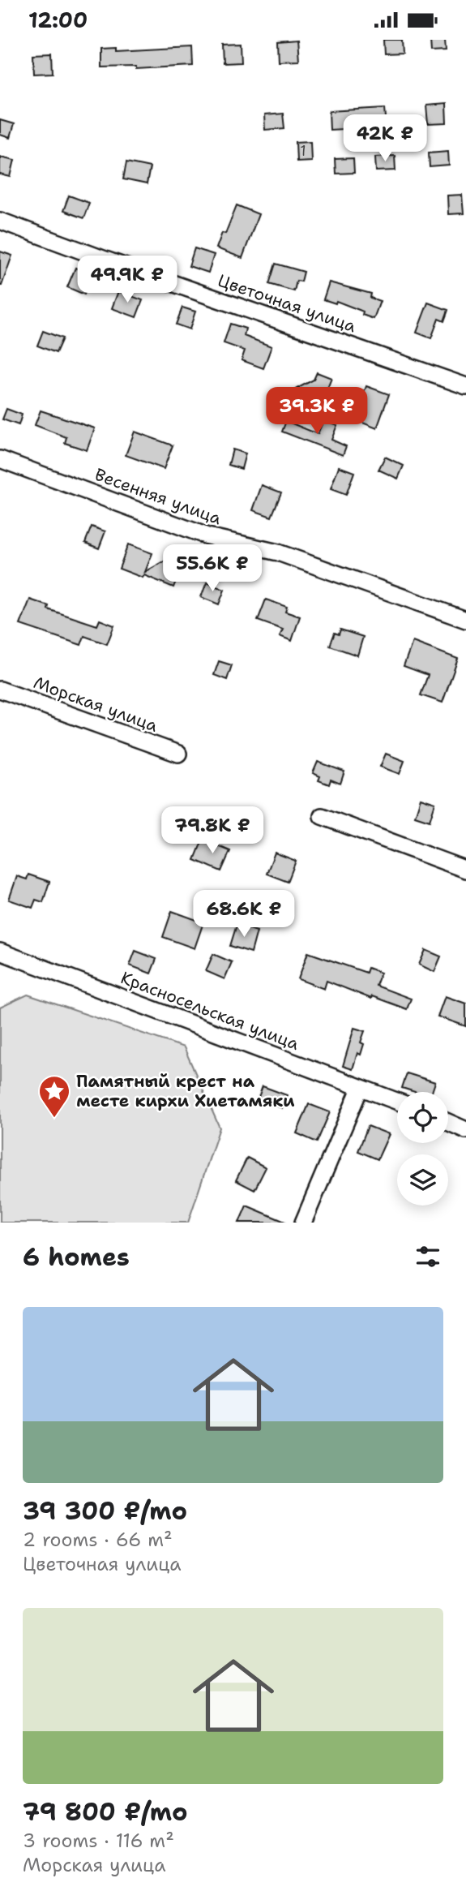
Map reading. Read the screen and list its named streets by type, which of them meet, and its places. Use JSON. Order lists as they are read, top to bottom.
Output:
{
  "streets": {
    "street": [
      "Цветочная улица",
      "Весенняя улица",
      "Морская улица",
      "Красносельская улица"
    ]
  },
  "places": {
    "place": ["Памятный крест на месте кирхи Хиетамяки"]
  },
  "house_numbers": ["1"],
  "page": {
    "status": "12:00",
    "price": [
      "42K ₽",
      "49.9K ₽",
      "39.3K ₽",
      "55.6K ₽",
      "79.8K ₽",
      "68.6K ₽"
    ],
    "heading": "6 homes",
    "list": [
      {
        "name": "39 300 ₽/mo",
        "note": "2 rooms · 66 m² · Цветочная улица"
      },
      {
        "name": "79 800 ₽/mo",
        "note": "3 rooms · 116 m² · Морская улица"
      }
    ]
  }
}
